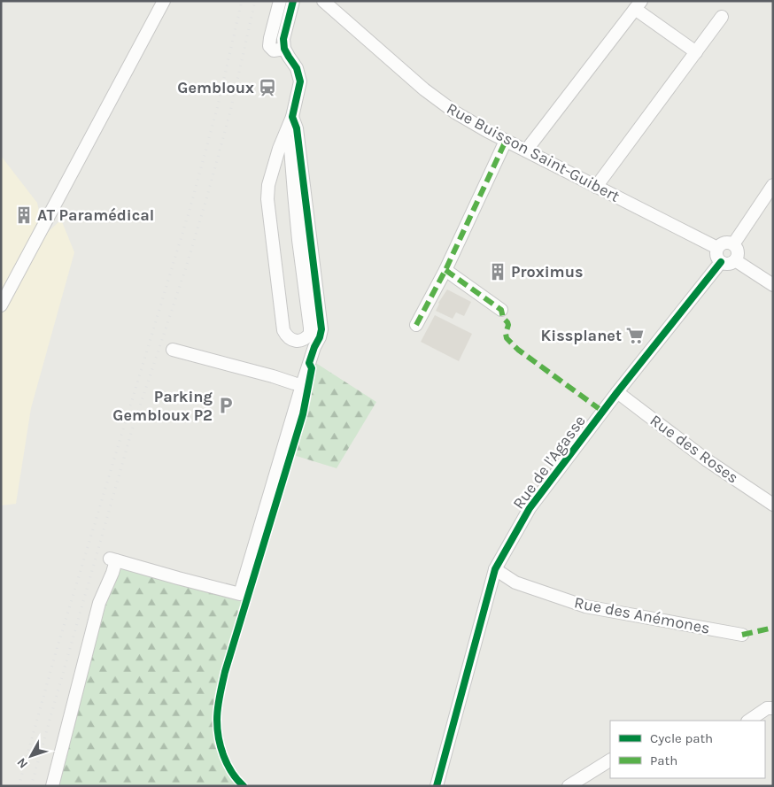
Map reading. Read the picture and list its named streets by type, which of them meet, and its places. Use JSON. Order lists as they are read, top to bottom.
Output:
{
  "streets": {
    "street": [
      "Rue Buisson Saint-Guibert",
      "Rue des Roses",
      "Rue de l'Agasse",
      "Rue des Anémones"
    ]
  },
  "crossings": [
    ["Rue Buisson Saint-Guibert", "Rue de l'Agasse"],
    ["Rue des Roses", "Rue de l'Agasse"],
    ["Rue de l'Agasse", "Rue des Anémones"]
  ],
  "places": {
    "station": ["Gembloux"],
    "building": ["AT Paramédical", "Proximus"],
    "supermarket": ["Kissplanet"],
    "parking": ["Parking Gembloux P2"]
  },
  "legend": ["Cycle path", "Path"],
  "north": "bottom left"
}
